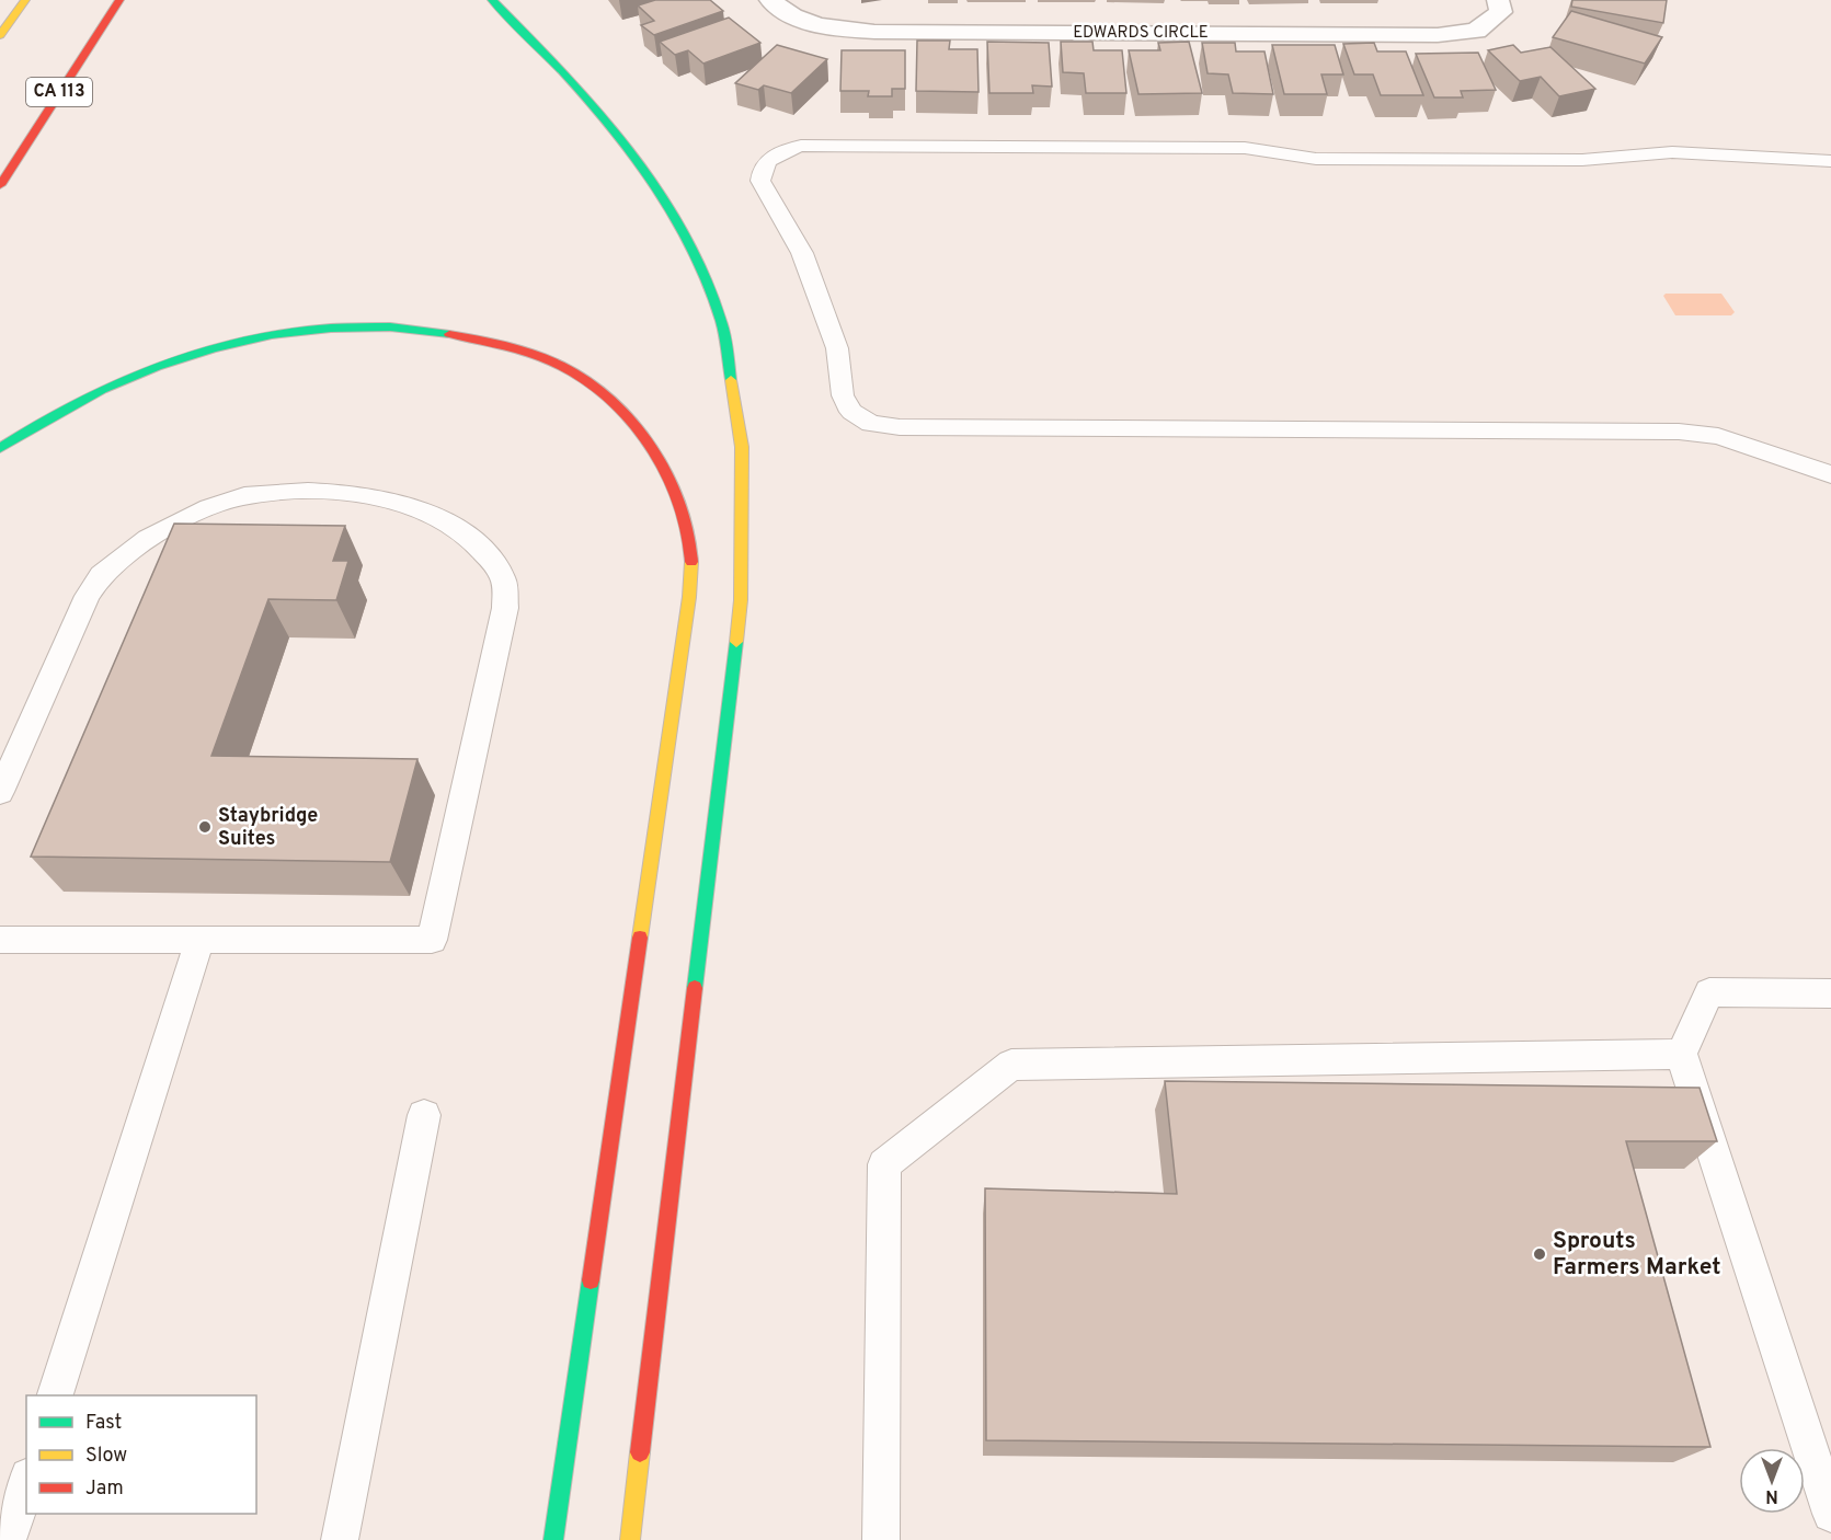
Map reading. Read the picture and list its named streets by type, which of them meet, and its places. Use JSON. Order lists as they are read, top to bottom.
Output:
{
  "streets": {
    "highway": ["CA 113"],
    "street": ["EDWARDS CIRCLE"]
  },
  "places": ["Staybridge Suites", "Sprouts Farmers Market"],
  "legend": ["Fast", "Slow", "Jam"],
  "north": "bottom"
}
